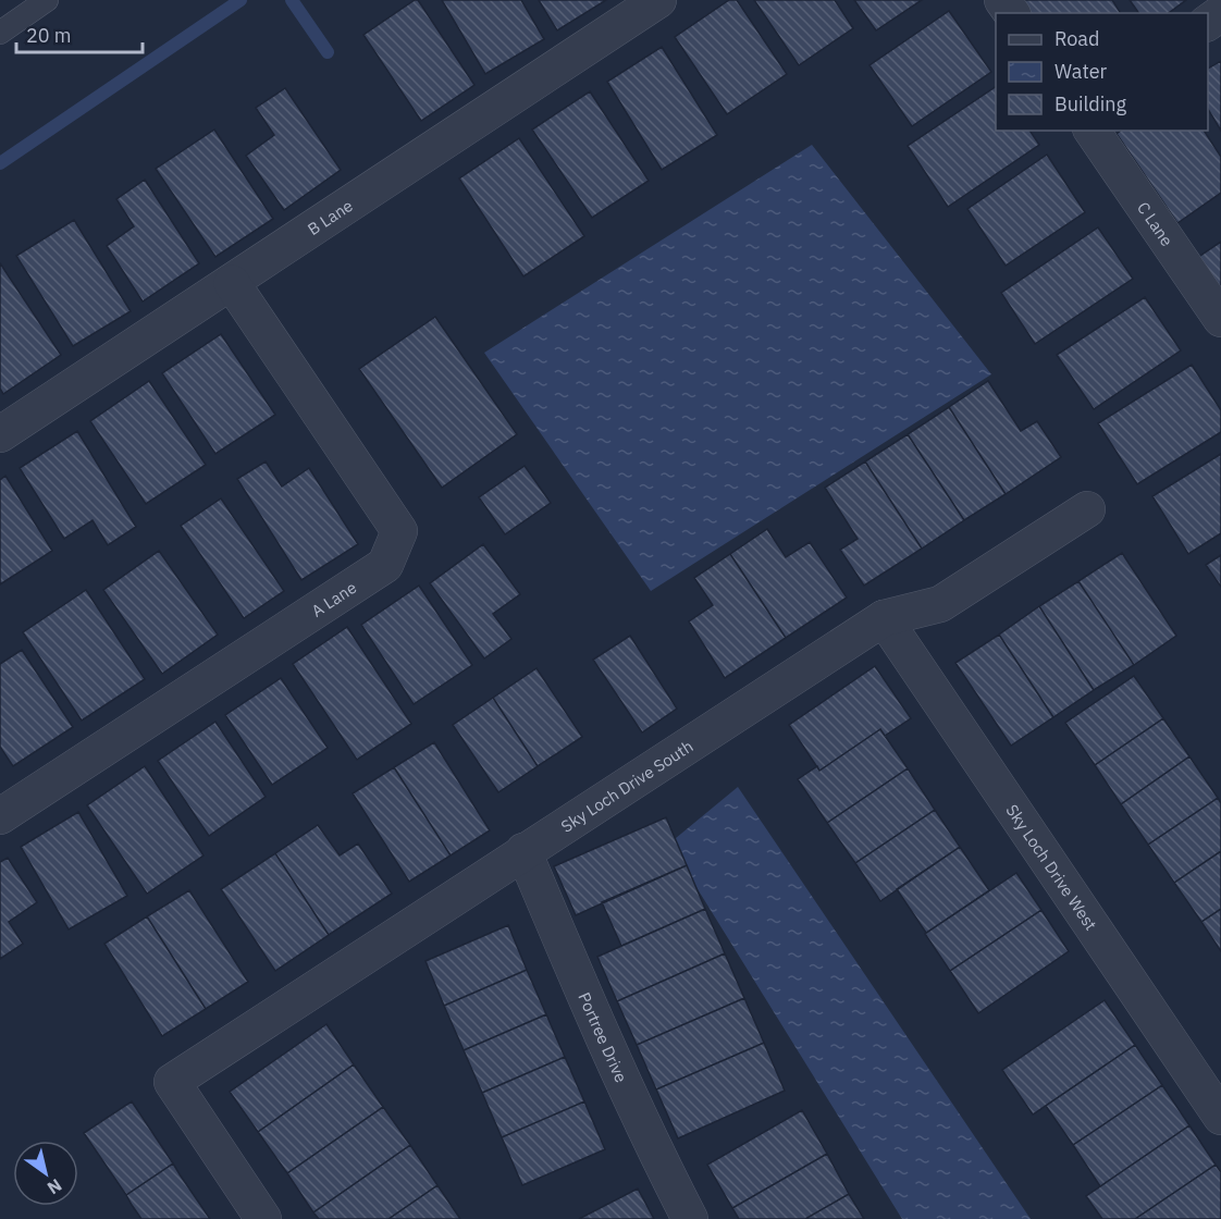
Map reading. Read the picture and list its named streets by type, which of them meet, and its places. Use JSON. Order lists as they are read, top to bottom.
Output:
{
  "streets": {
    "street": [
      "B Lane",
      "C Lane",
      "A Lane",
      "Sky Loch Drive South",
      "Sky Loch Drive West",
      "Portree Drive"
    ]
  },
  "crossings": [
    ["B Lane", "A Lane"],
    ["Sky Loch Drive South", "Sky Loch Drive West"],
    ["Sky Loch Drive South", "Portree Drive"]
  ],
  "legend": ["Road", "Water", "Building"],
  "scale_bar": "20 m",
  "north": "bottom right"
}
